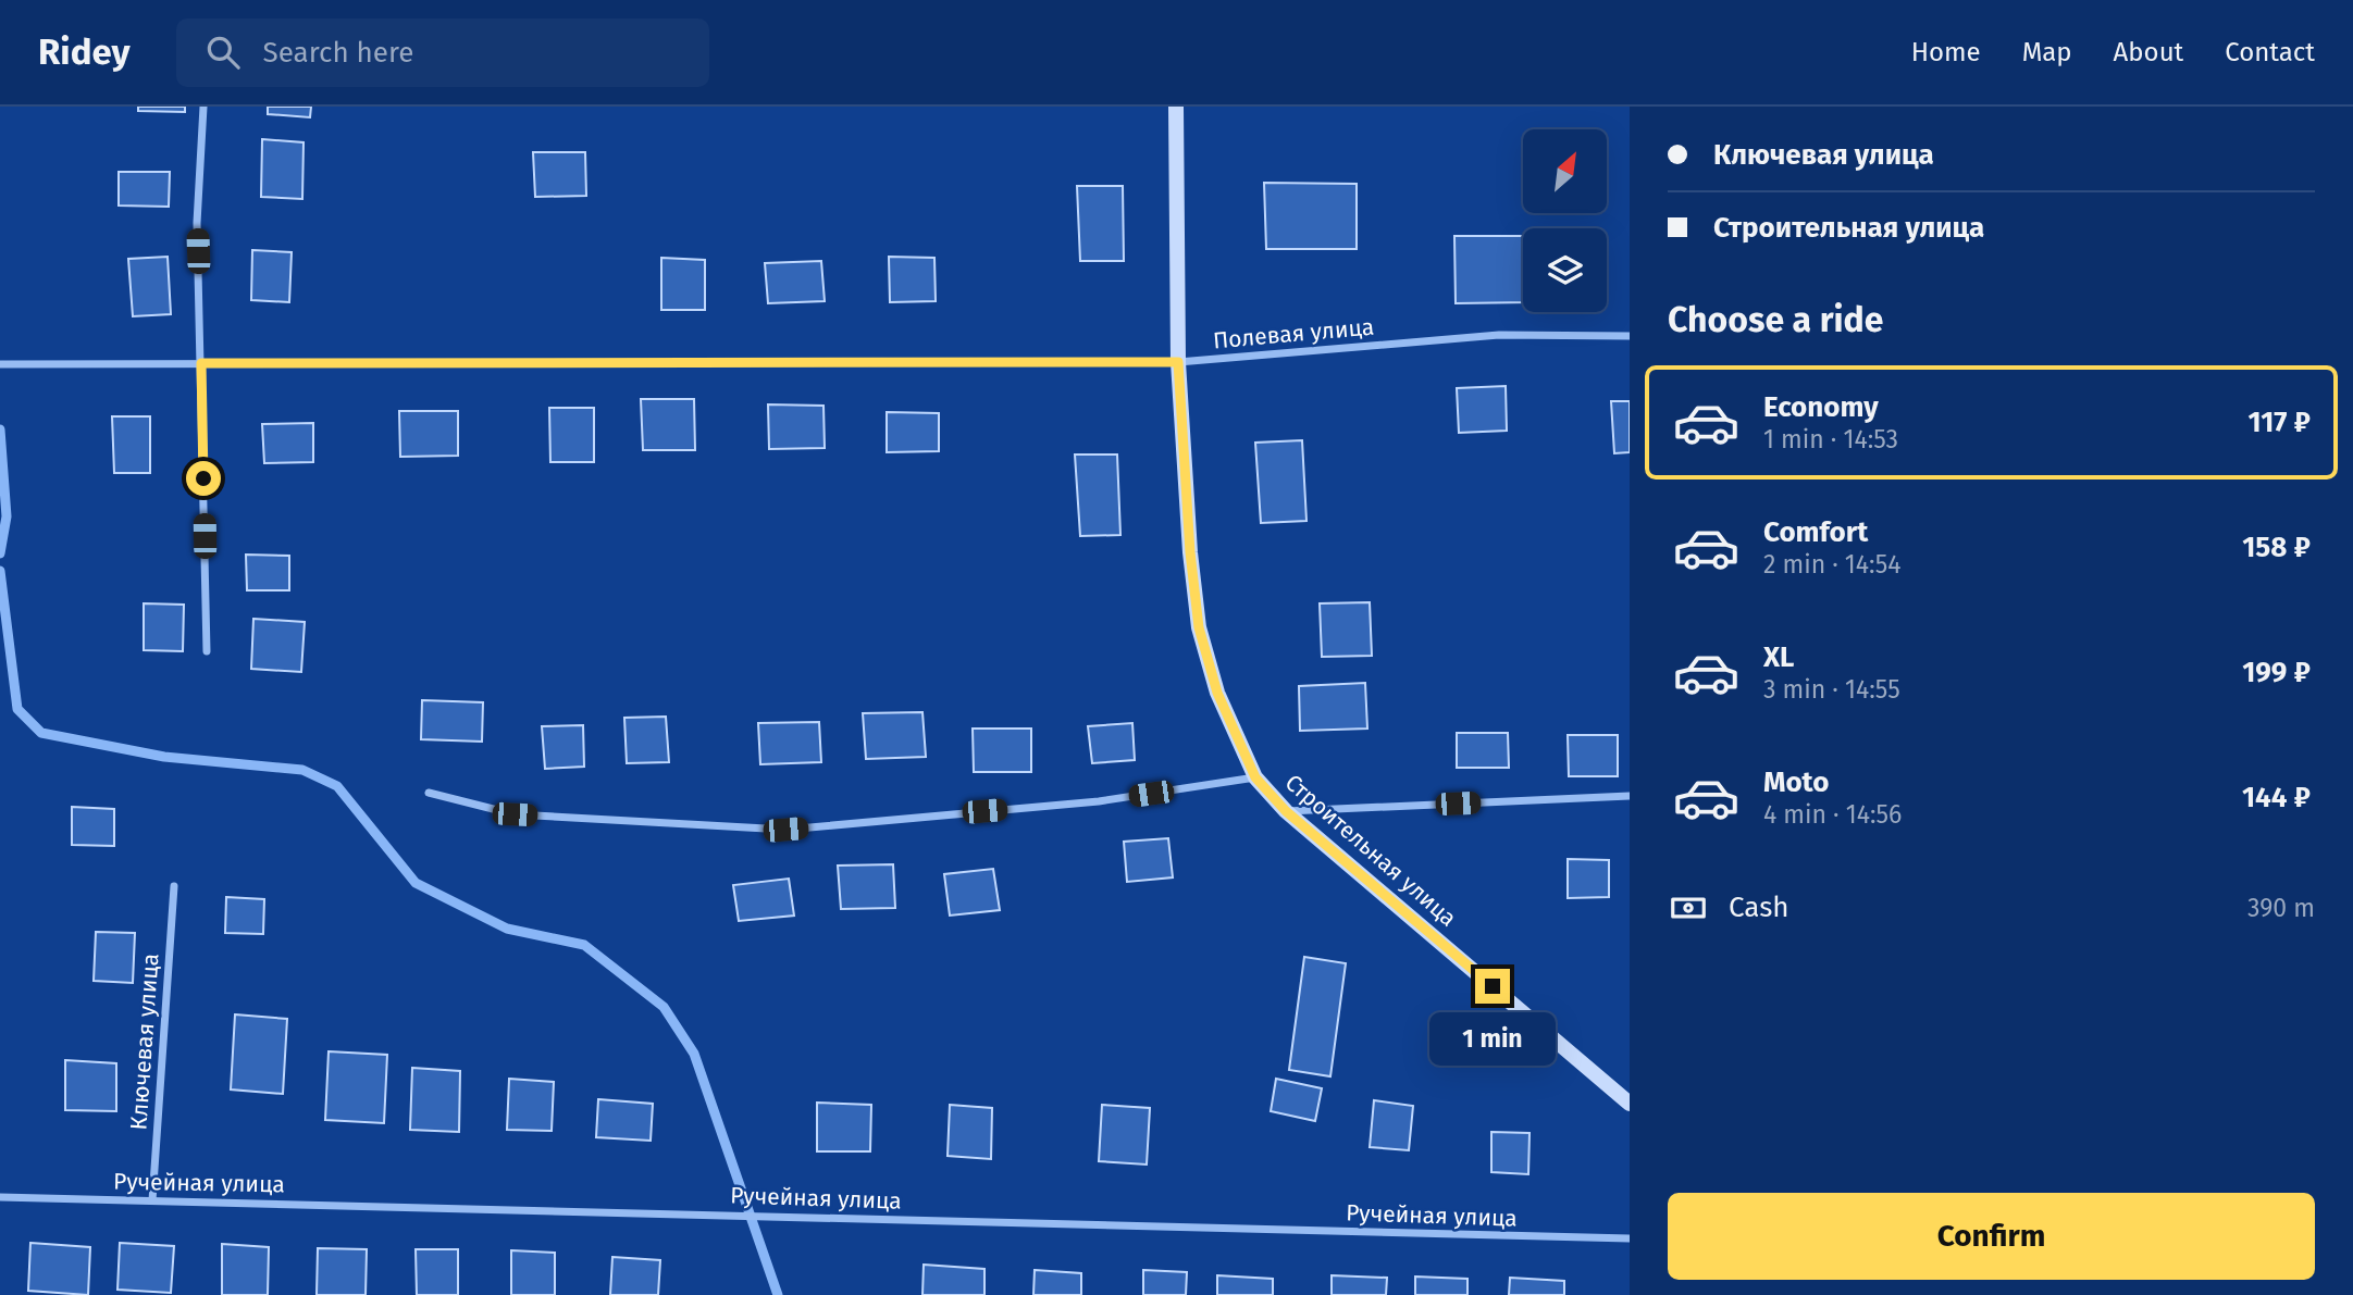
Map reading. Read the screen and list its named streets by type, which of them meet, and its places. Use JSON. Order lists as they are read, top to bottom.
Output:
{
  "streets": {
    "street": [
      "Полевая улица",
      "Строительная улица",
      "Ключевая улица",
      "Ручейная улица"
    ]
  },
  "crossings": [
    ["Полевая улица", "Строительная улица"],
    ["Ключевая улица", "Ручейная улица"]
  ],
  "north": "top right",
  "page": {
    "header": "Ridey",
    "search": "Search here",
    "nav": [
      "Home",
      "Map",
      "About",
      "Contact"
    ],
    "banner": ["Ключевая улица", "Строительная улица"],
    "heading": "Choose a ride",
    "list": [
      {
        "name": "Economy",
        "note": "1 min · 14:53",
        "value": "117 ₽"
      },
      {
        "name": "Comfort",
        "note": "2 min · 14:54",
        "value": "158 ₽"
      },
      {
        "name": "XL",
        "note": "3 min · 14:55",
        "value": "199 ₽"
      },
      {
        "name": "Moto",
        "note": "4 min · 14:56",
        "value": "144 ₽"
      }
    ],
    "pay": ["Cash", "390 m"],
    "bubble": "1 min",
    "buttons": "Confirm"
  }
}
